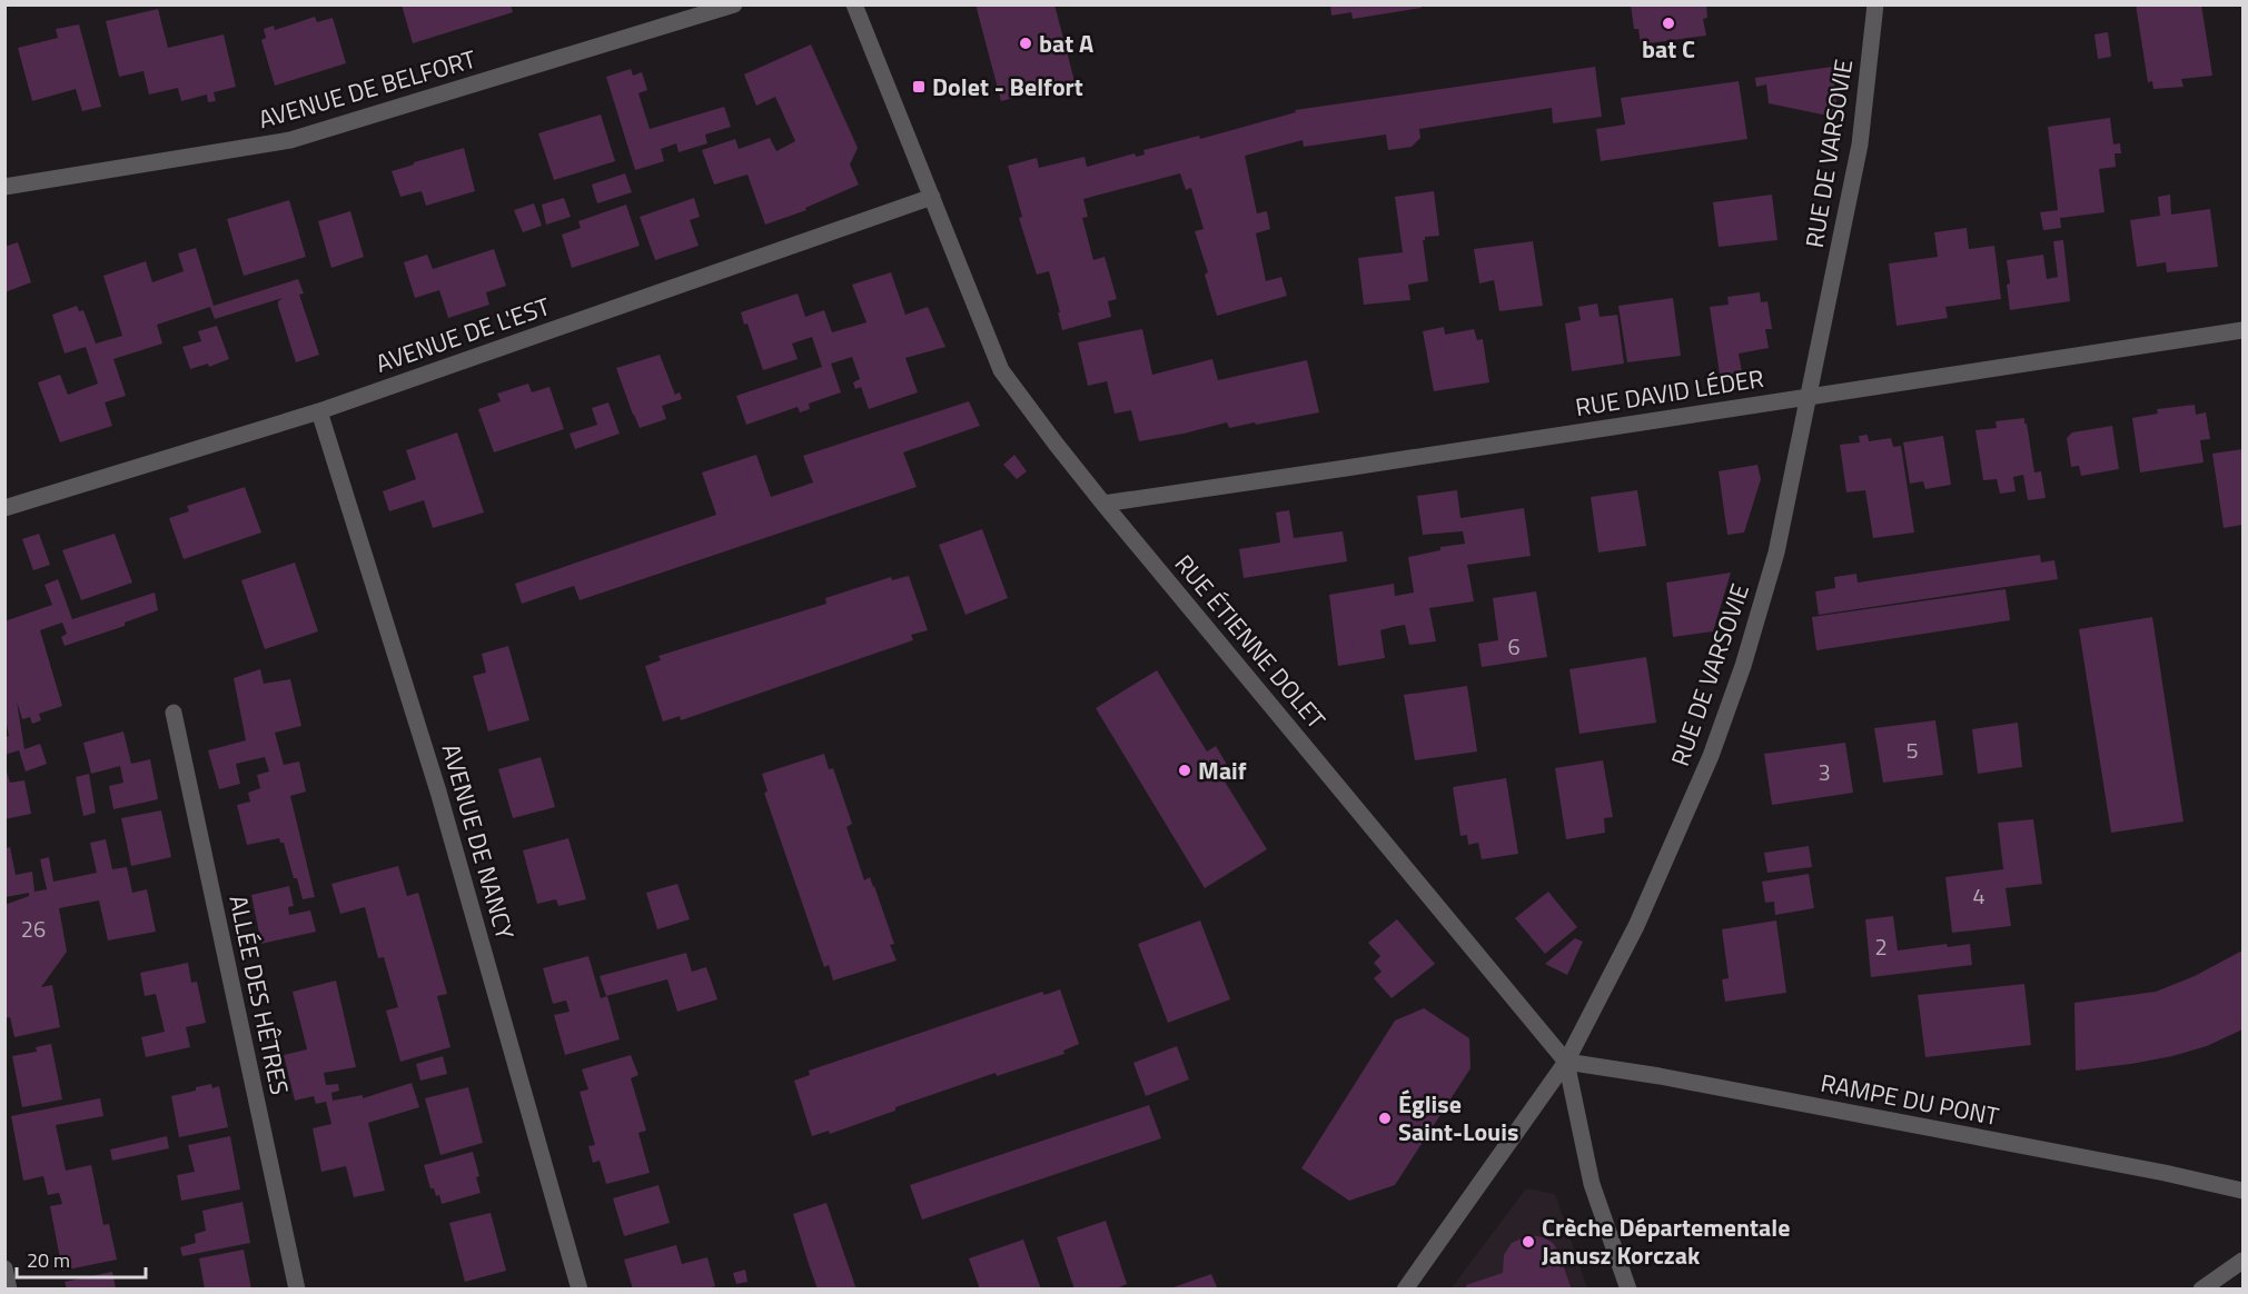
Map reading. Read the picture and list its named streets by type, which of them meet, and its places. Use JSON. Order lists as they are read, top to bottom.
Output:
{
  "streets": {
    "street": [
      "AVENUE DE BELFORT",
      "RUE DE VARSOVIE",
      "AVENUE DE L'EST",
      "RUE DAVID LÉDER",
      "RUE ÉTIENNE DOLET",
      "AVENUE DE NANCY",
      "ALLÉE DES HÊTRES",
      "RAMPE DU PONT"
    ]
  },
  "crossings": [
    ["RUE DE VARSOVIE", "RUE DAVID LÉDER"],
    ["RUE DE VARSOVIE", "RUE ÉTIENNE DOLET"],
    ["RUE DE VARSOVIE", "RAMPE DU PONT"],
    ["AVENUE DE L'EST", "RUE ÉTIENNE DOLET"],
    ["AVENUE DE L'EST", "AVENUE DE NANCY"],
    ["RUE DAVID LÉDER", "RUE ÉTIENNE DOLET"],
    ["RUE ÉTIENNE DOLET", "RAMPE DU PONT"]
  ],
  "places": {
    "other": [
      "bat C",
      "bat A",
      "Maif",
      "Église Saint-Louis",
      "Crèche Départementale Janusz Korczak"
    ],
    "transit": ["Dolet - Belfort"]
  },
  "house_numbers": [
    "6",
    "5",
    "3",
    "4",
    "26",
    "2"
  ],
  "scale_bar": "20 m"
}
